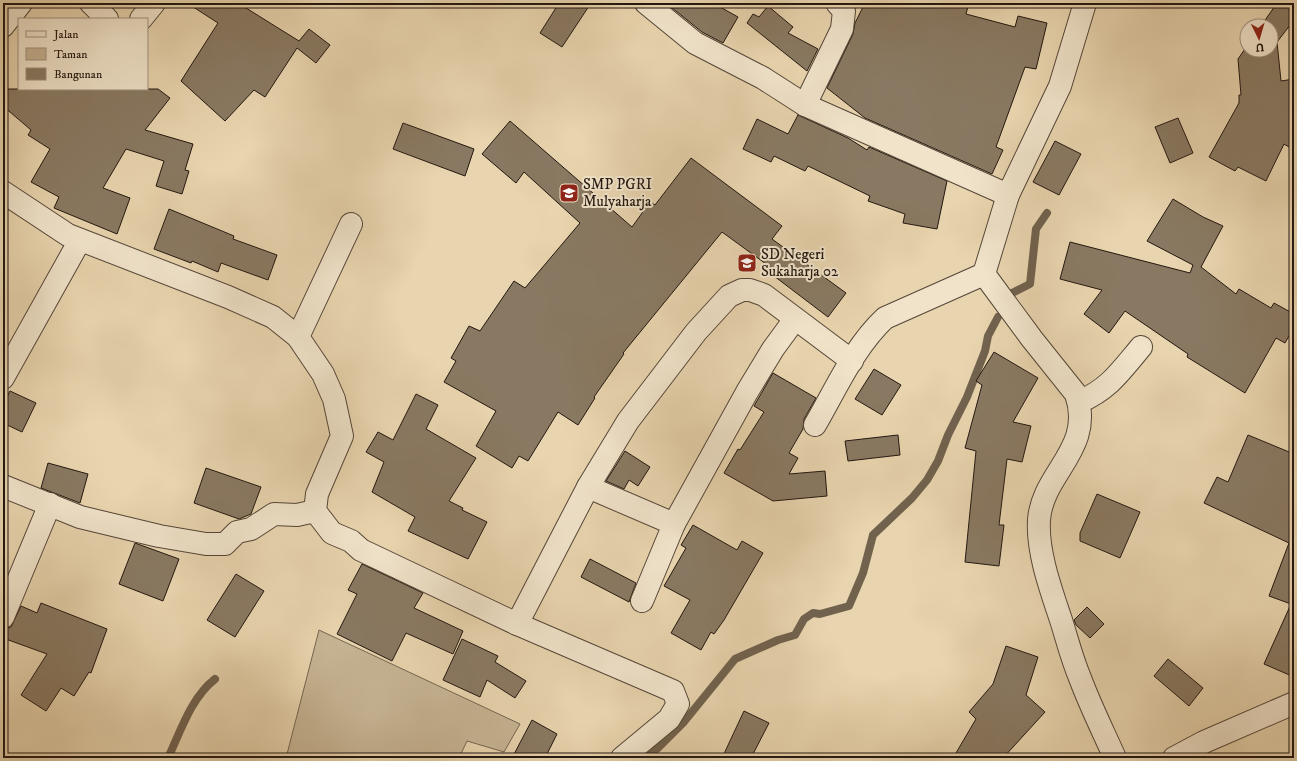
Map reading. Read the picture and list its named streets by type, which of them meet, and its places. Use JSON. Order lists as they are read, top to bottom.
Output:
{
  "places": {
    "school or university": ["SMP PGRI Mulyaharja", "SD Negeri Sukaharja 02"]
  },
  "legend": ["Jalan", "Taman", "Bangunan"],
  "north": "bottom"
}
